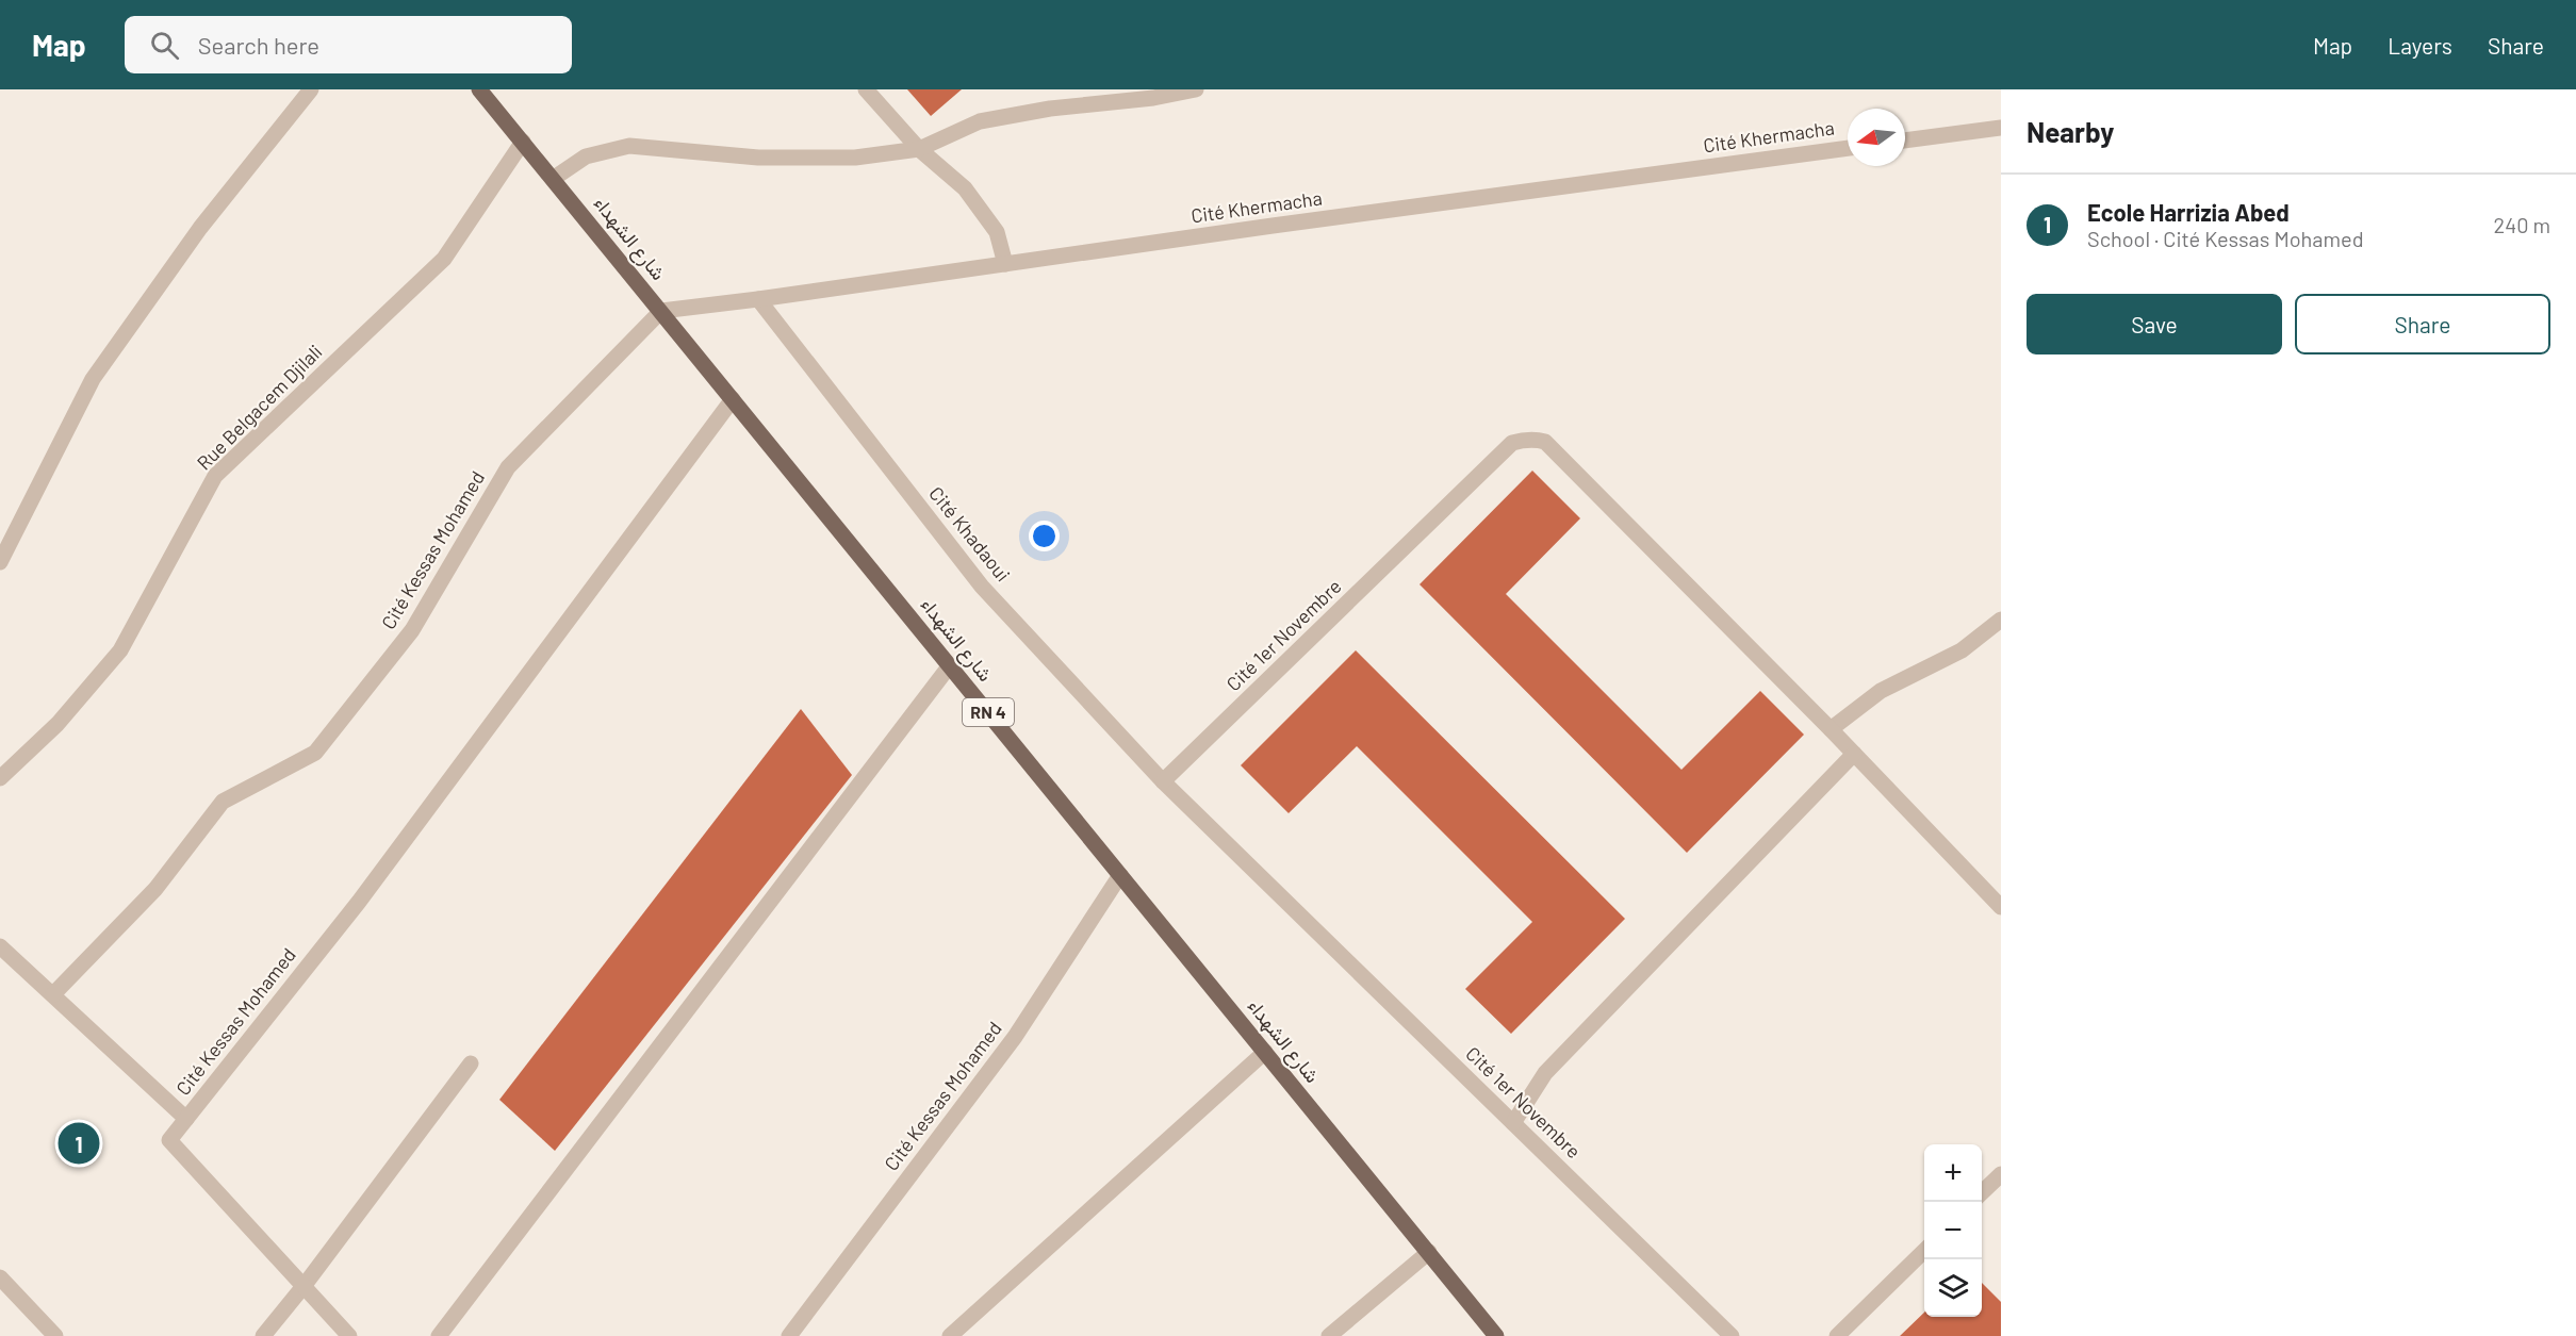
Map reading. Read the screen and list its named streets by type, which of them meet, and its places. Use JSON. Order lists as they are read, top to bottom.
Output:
{
  "streets": {
    "main road": ["شارع الشهداء", "RN 4"],
    "street": [
      "Cité Khermacha",
      "Rue Belgacem Djilali",
      "Cité Khadaoui",
      "Cité Kessas Mohamed",
      "Cité 1er Novembre"
    ]
  },
  "crossings": [
    ["Cité Khermacha", "شارع الشهداء"],
    ["Cité Khermacha", "Cité Khadaoui"],
    ["Cité Khermacha", "Cité Kessas Mohamed"],
    ["شارع الشهداء", "Rue Belgacem Djilali"],
    ["شارع الشهداء", "Cité Kessas Mohamed"],
    ["Cité Khadaoui", "Cité 1er Novembre"]
  ],
  "north": "left",
  "page": {
    "header": "Map",
    "search": "Search here",
    "nav": ["Map", "Layers", "Share"],
    "heading": "Nearby",
    "list": [
      {
        "mark": "1",
        "name": "Ecole Harrizia Abed",
        "note": "School · Cité Kessas Mohamed",
        "value": "240 m"
      }
    ],
    "buttons": ["Save", "Share"],
    "pins": "1",
    "map_buttons": ["+", "−"]
  }
}
